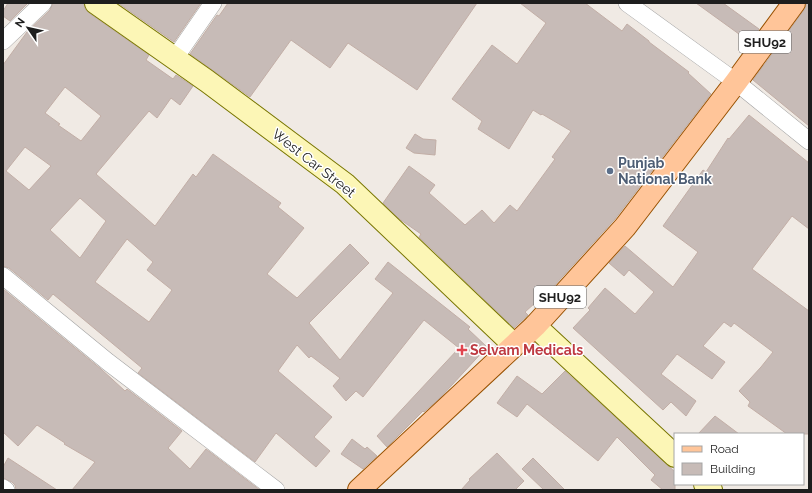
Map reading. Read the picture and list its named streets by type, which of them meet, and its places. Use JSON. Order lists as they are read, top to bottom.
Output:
{
  "streets": {
    "main road": ["SHU92"],
    "street": ["West Car Street"]
  },
  "crossings": [
    ["SHU92", "West Car Street"]
  ],
  "places": {
    "other": ["Punjab National Bank"],
    "health": ["Selvam Medicals"]
  },
  "legend": ["Road", "Building"],
  "north": "top left"
}
